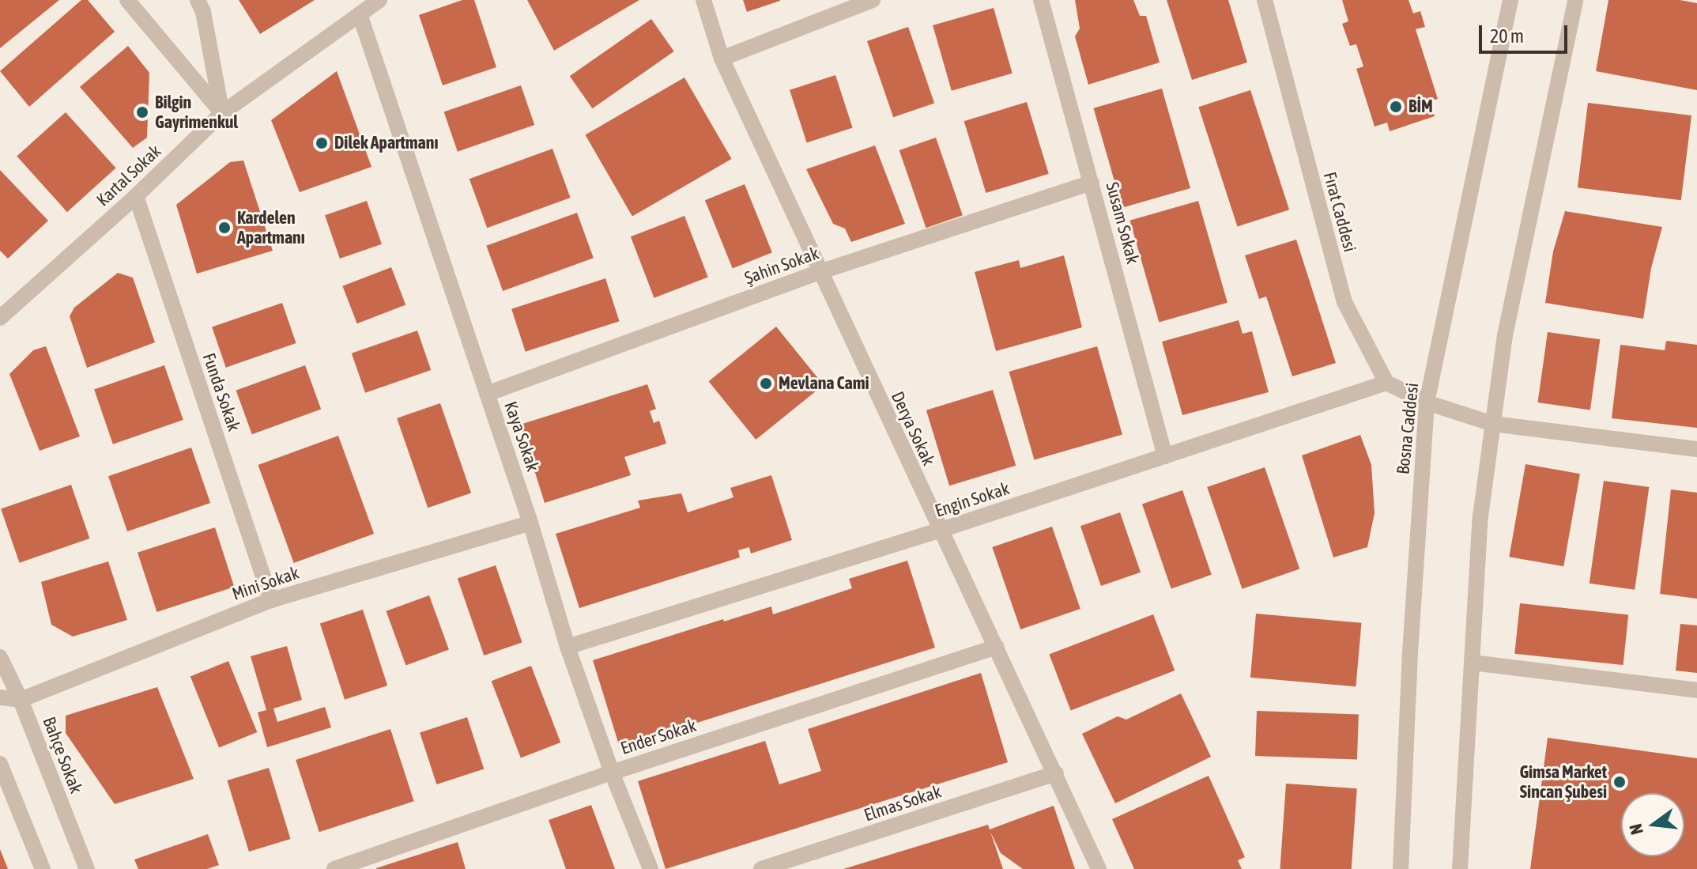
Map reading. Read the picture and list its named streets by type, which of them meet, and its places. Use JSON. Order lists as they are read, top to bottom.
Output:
{
  "streets": {
    "street": [
      "Kartal Sokak",
      "Fırat Caddesi",
      "Susam Sokak",
      "Şahin Sokak",
      "Funda Sokak",
      "Derya Sokak",
      "Bosna Caddesi",
      "Kaya Sokak",
      "Engin Sokak",
      "Mini Sokak",
      "Ender Sokak",
      "Bahçe Sokak",
      "Elmas Sokak"
    ]
  },
  "crossings": [
    ["Kartal Sokak", "Funda Sokak"],
    ["Kartal Sokak", "Kaya Sokak"],
    ["Fırat Caddesi", "Engin Sokak"],
    ["Susam Sokak", "Şahin Sokak"],
    ["Susam Sokak", "Engin Sokak"],
    ["Şahin Sokak", "Derya Sokak"],
    ["Şahin Sokak", "Kaya Sokak"],
    ["Funda Sokak", "Mini Sokak"],
    ["Derya Sokak", "Engin Sokak"],
    ["Derya Sokak", "Ender Sokak"],
    ["Derya Sokak", "Elmas Sokak"],
    ["Kaya Sokak", "Engin Sokak"],
    ["Kaya Sokak", "Mini Sokak"],
    ["Kaya Sokak", "Ender Sokak"],
    ["Mini Sokak", "Bahçe Sokak"]
  ],
  "places": [
    "BİM",
    "Bilgin Gayrimenkul",
    "Dilek Apartmanı",
    "Kardelen Apartmanı",
    "Mevlana Cami",
    "Gimsa Market Sincan Şubesi"
  ],
  "scale_bar": "20 m",
  "north": "left"
}
